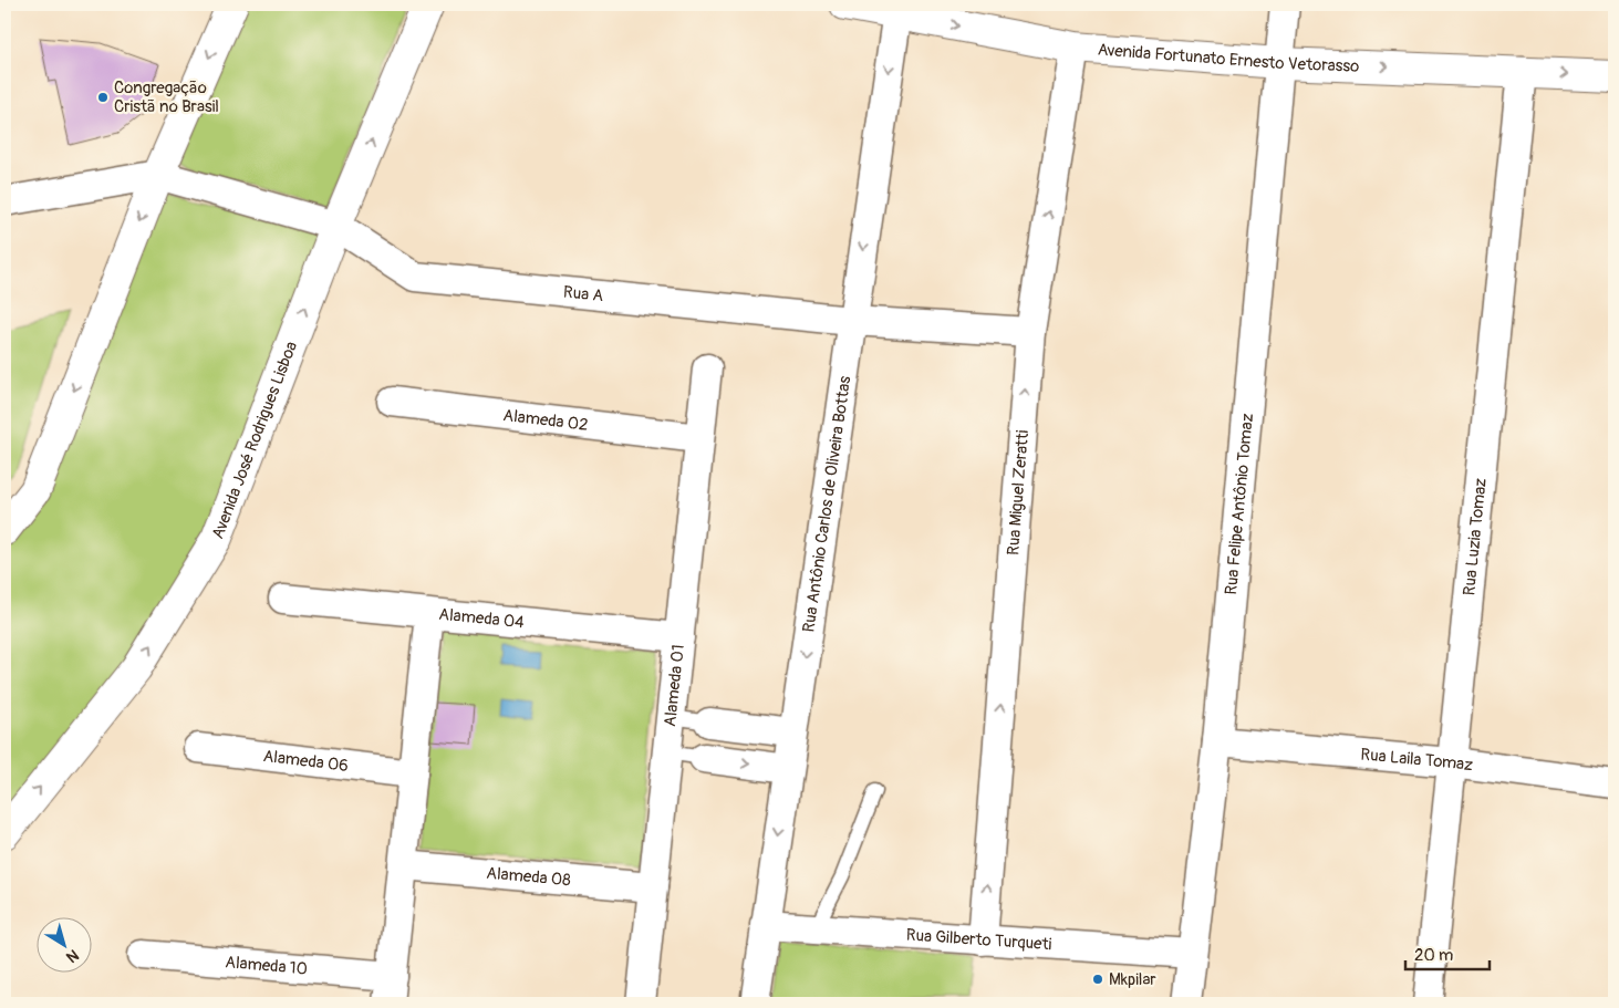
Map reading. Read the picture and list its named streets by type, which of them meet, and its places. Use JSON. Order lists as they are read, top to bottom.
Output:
{
  "streets": {
    "main road": ["Avenida Fortunato Ernesto Vetorasso", "Avenida José Rodrigues Lisboa"],
    "street": [
      "Rua A",
      "Alameda 02",
      "Rua Miguel Zeratti",
      "Rua Antônio Carlos de Oliveira Bottas",
      "Rua Felipe Antônio Tomaz",
      "Rua Luzia Tomaz",
      "Alameda 04",
      "Alameda 01",
      "Rua Laila Tomaz",
      "Alameda 06",
      "Alameda 08",
      "Rua Gilberto Turqueti",
      "Alameda 10"
    ]
  },
  "crossings": [
    ["Avenida Fortunato Ernesto Vetorasso", "Rua Miguel Zeratti"],
    ["Avenida Fortunato Ernesto Vetorasso", "Rua Antônio Carlos de Oliveira Bottas"],
    ["Avenida Fortunato Ernesto Vetorasso", "Rua Felipe Antônio Tomaz"],
    ["Avenida Fortunato Ernesto Vetorasso", "Rua Luzia Tomaz"],
    ["Rua A", "Avenida José Rodrigues Lisboa"],
    ["Rua A", "Rua Miguel Zeratti"],
    ["Rua A", "Rua Antônio Carlos de Oliveira Bottas"],
    ["Alameda 02", "Alameda 01"],
    ["Rua Miguel Zeratti", "Rua Gilberto Turqueti"],
    ["Rua Antônio Carlos de Oliveira Bottas", "Rua Gilberto Turqueti"],
    ["Rua Felipe Antônio Tomaz", "Rua Laila Tomaz"],
    ["Rua Felipe Antônio Tomaz", "Rua Gilberto Turqueti"],
    ["Rua Luzia Tomaz", "Rua Laila Tomaz"],
    ["Alameda 04", "Alameda 01"],
    ["Alameda 01", "Alameda 08"]
  ],
  "one_way": ["Avenida Fortunato Ernesto Vetorasso", "Rua Miguel Zeratti", "Rua Antônio Carlos de Oliveira Bottas"],
  "places": ["Congregação Cristã no Brasil", "Mkpilar"],
  "scale_bar": "20 m",
  "north": "bottom right"
}
